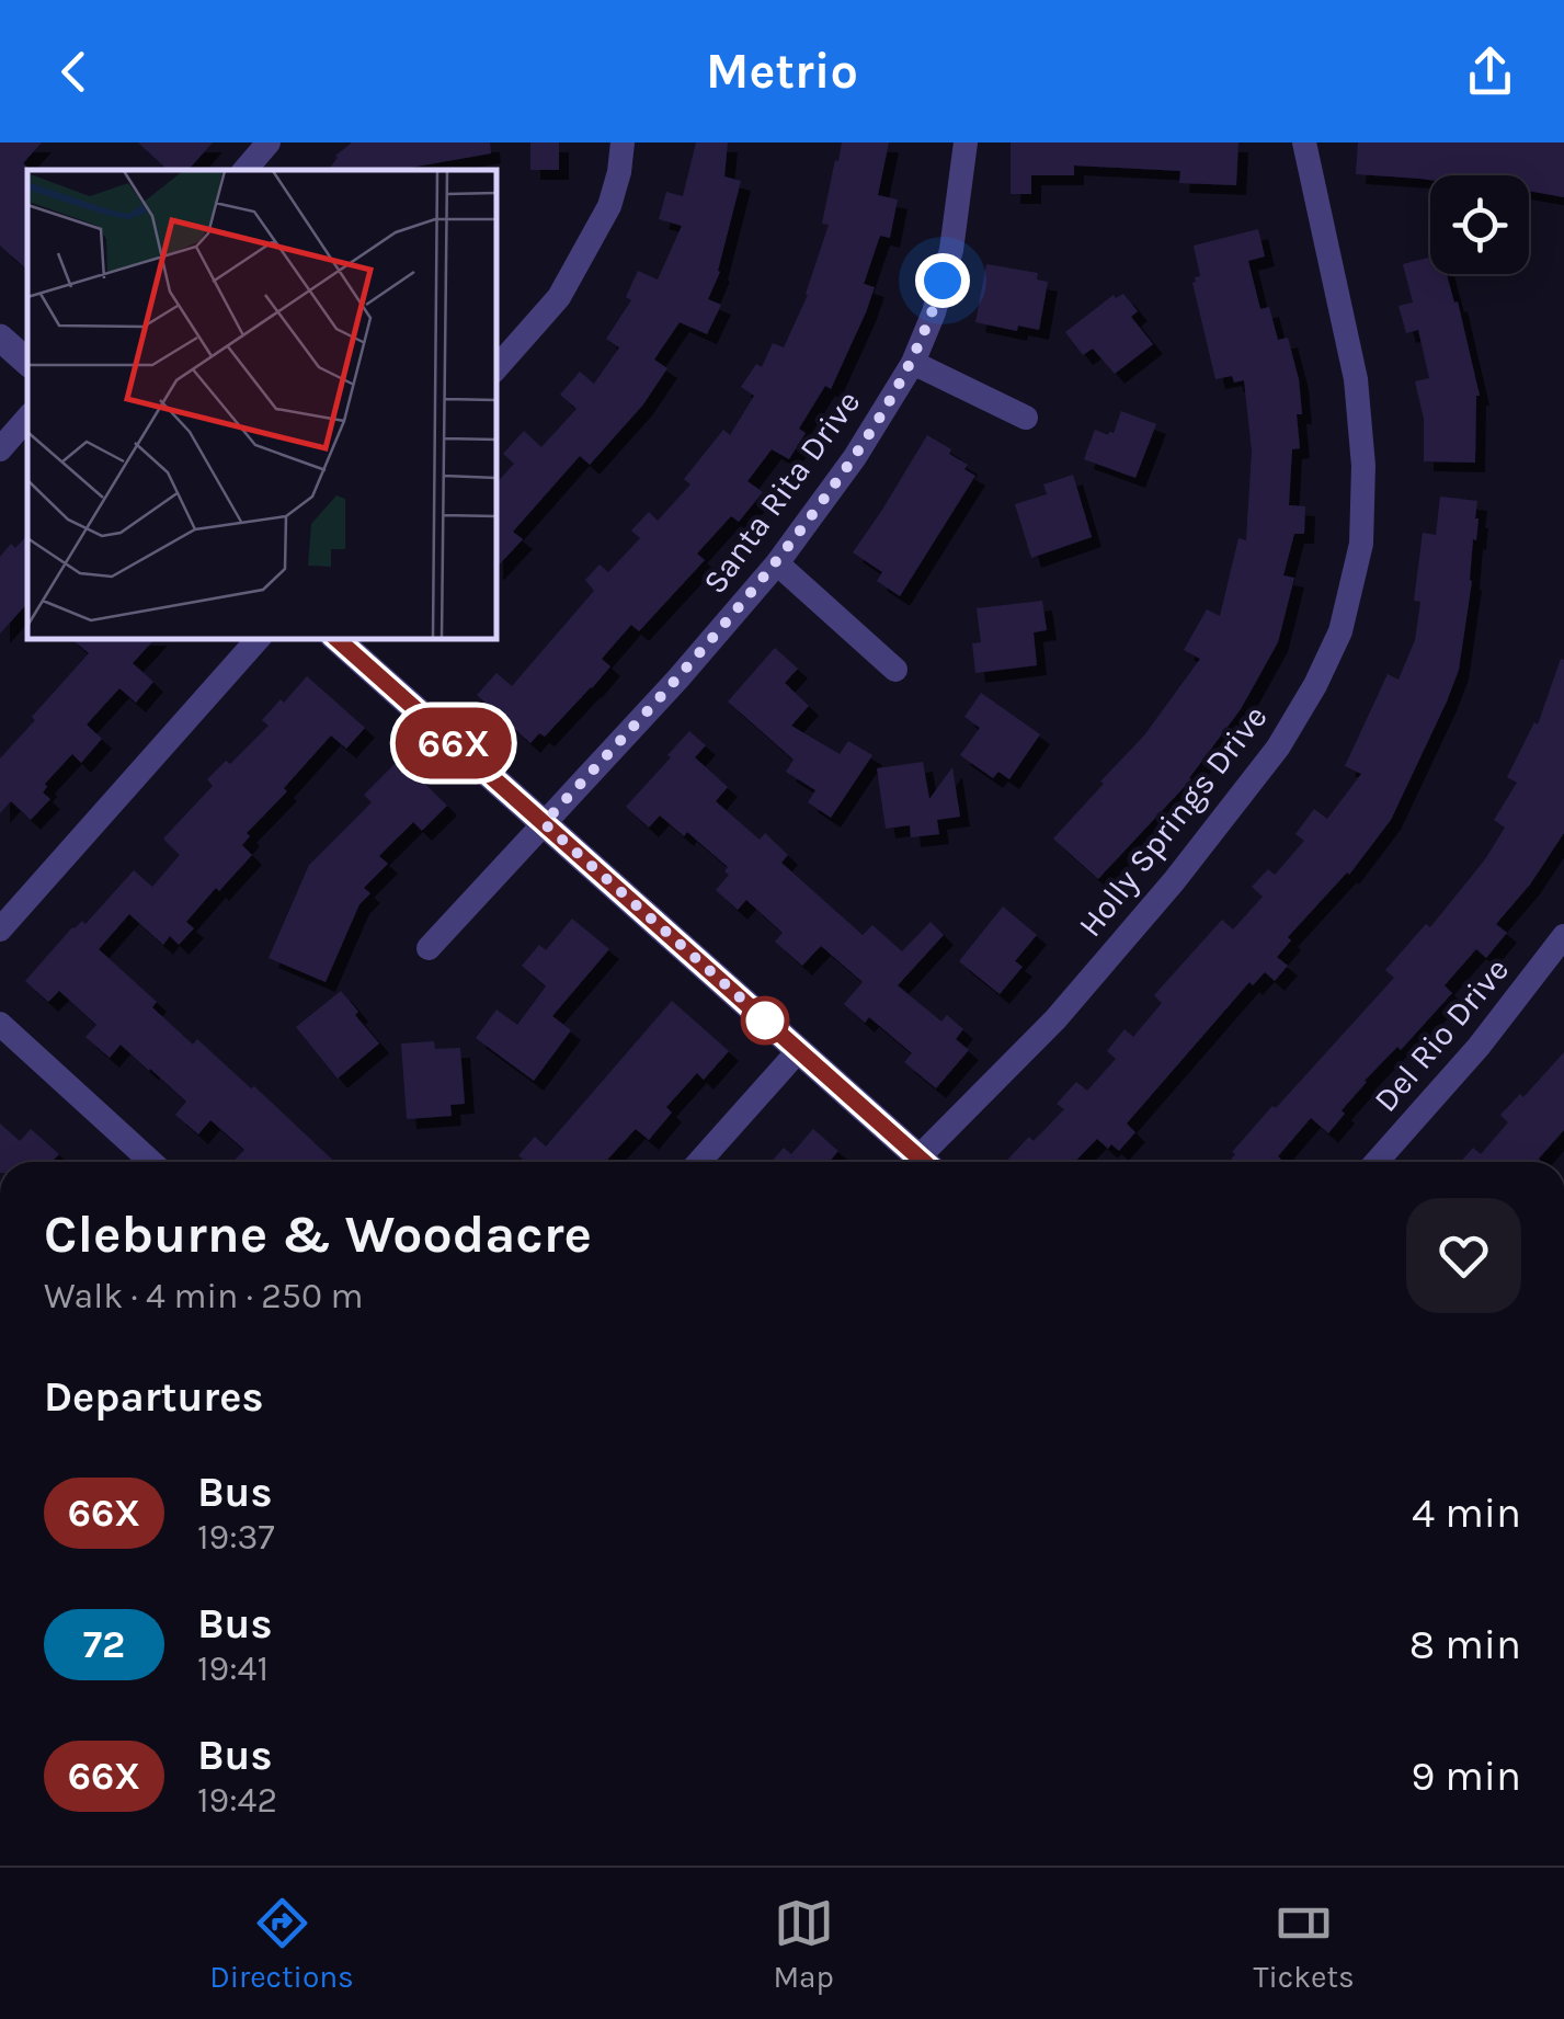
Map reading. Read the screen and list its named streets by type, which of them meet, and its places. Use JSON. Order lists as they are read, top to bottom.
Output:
{
  "streets": {
    "street": ["Santa Rita Drive", "Holly Springs Drive", "Del Rio Drive"]
  },
  "lines": ["bus line 66X"],
  "page": {
    "header": "Metrio",
    "on_map": "66X",
    "heading": [
      ["Cleburne & Woodacre", "Walk · 4 min · 250 m"],
      "Departures"
    ],
    "list": [
      {
        "mark": "66X",
        "name": "Bus",
        "note": "19:37",
        "value": "4 min"
      },
      {
        "mark": "72",
        "name": "Bus",
        "note": "19:41",
        "value": "8 min"
      },
      {
        "mark": "66X",
        "name": "Bus",
        "note": "19:42",
        "value": "9 min"
      }
    ],
    "tabs": ["Directions", "Map", "Tickets"]
  }
}
